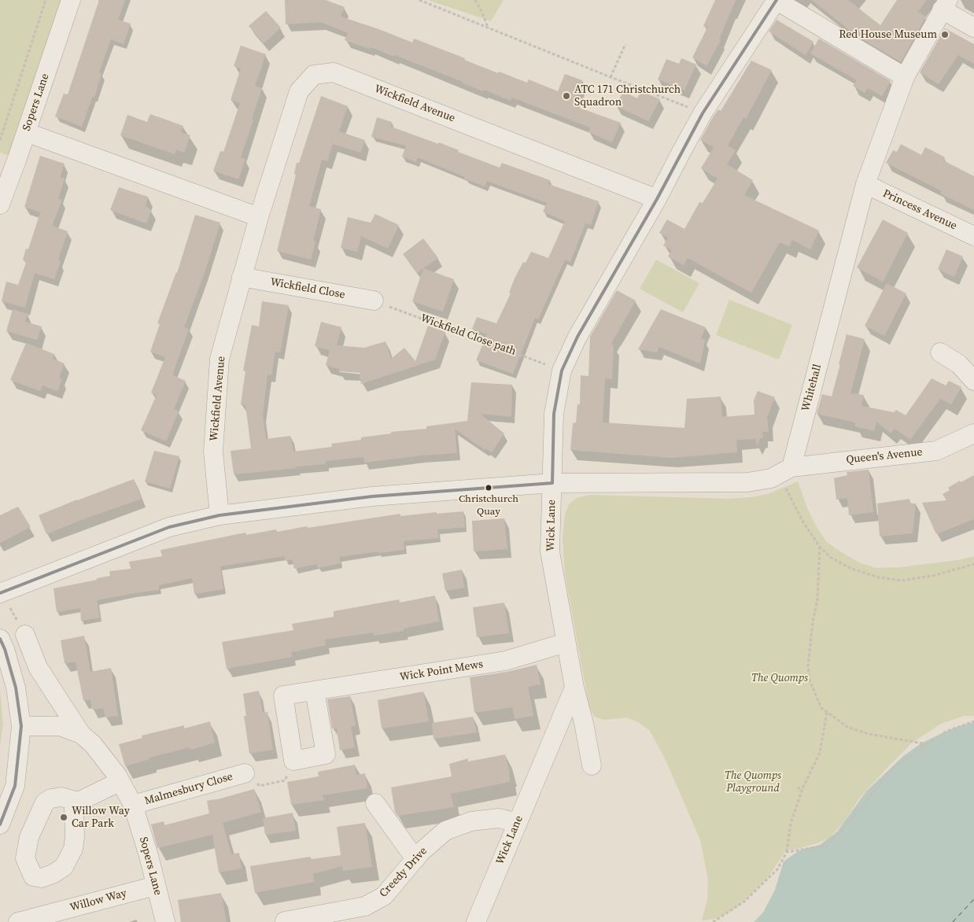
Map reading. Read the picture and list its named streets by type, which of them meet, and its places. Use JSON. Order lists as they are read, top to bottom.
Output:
{
  "streets": {
    "street": [
      "Sopers Lane",
      "Wickfield Avenue",
      "Princess Avenue",
      "Wickfield Close",
      "Whitehall",
      "Queen's Avenue",
      "Wick Lane",
      "Wick Point Mews",
      "Malmesbury Close",
      "Creedy Drive",
      "Willow Way"
    ],
    "path": ["Wickfield Close path"]
  },
  "crossings": [
    ["Sopers Lane", "Malmesbury Close"],
    ["Sopers Lane", "Willow Way"],
    ["Wickfield Avenue", "Wickfield Close"],
    ["Wickfield Avenue", "Wick Lane"],
    ["Princess Avenue", "Whitehall"],
    ["Wickfield Close", "Wickfield Close path"],
    ["Wickfield Close path", "Wick Lane"],
    ["Whitehall", "Queen's Avenue"],
    ["Wick Lane", "Wick Point Mews"],
    ["Wick Lane", "Creedy Drive"]
  ],
  "parks": ["The Quomps", "The Quomps Playground"],
  "places": [
    "Red House Museum",
    "ATC 171 Christchurch Squadron",
    "Christchurch Quay",
    "Willow Way Car Park"
  ]
}
